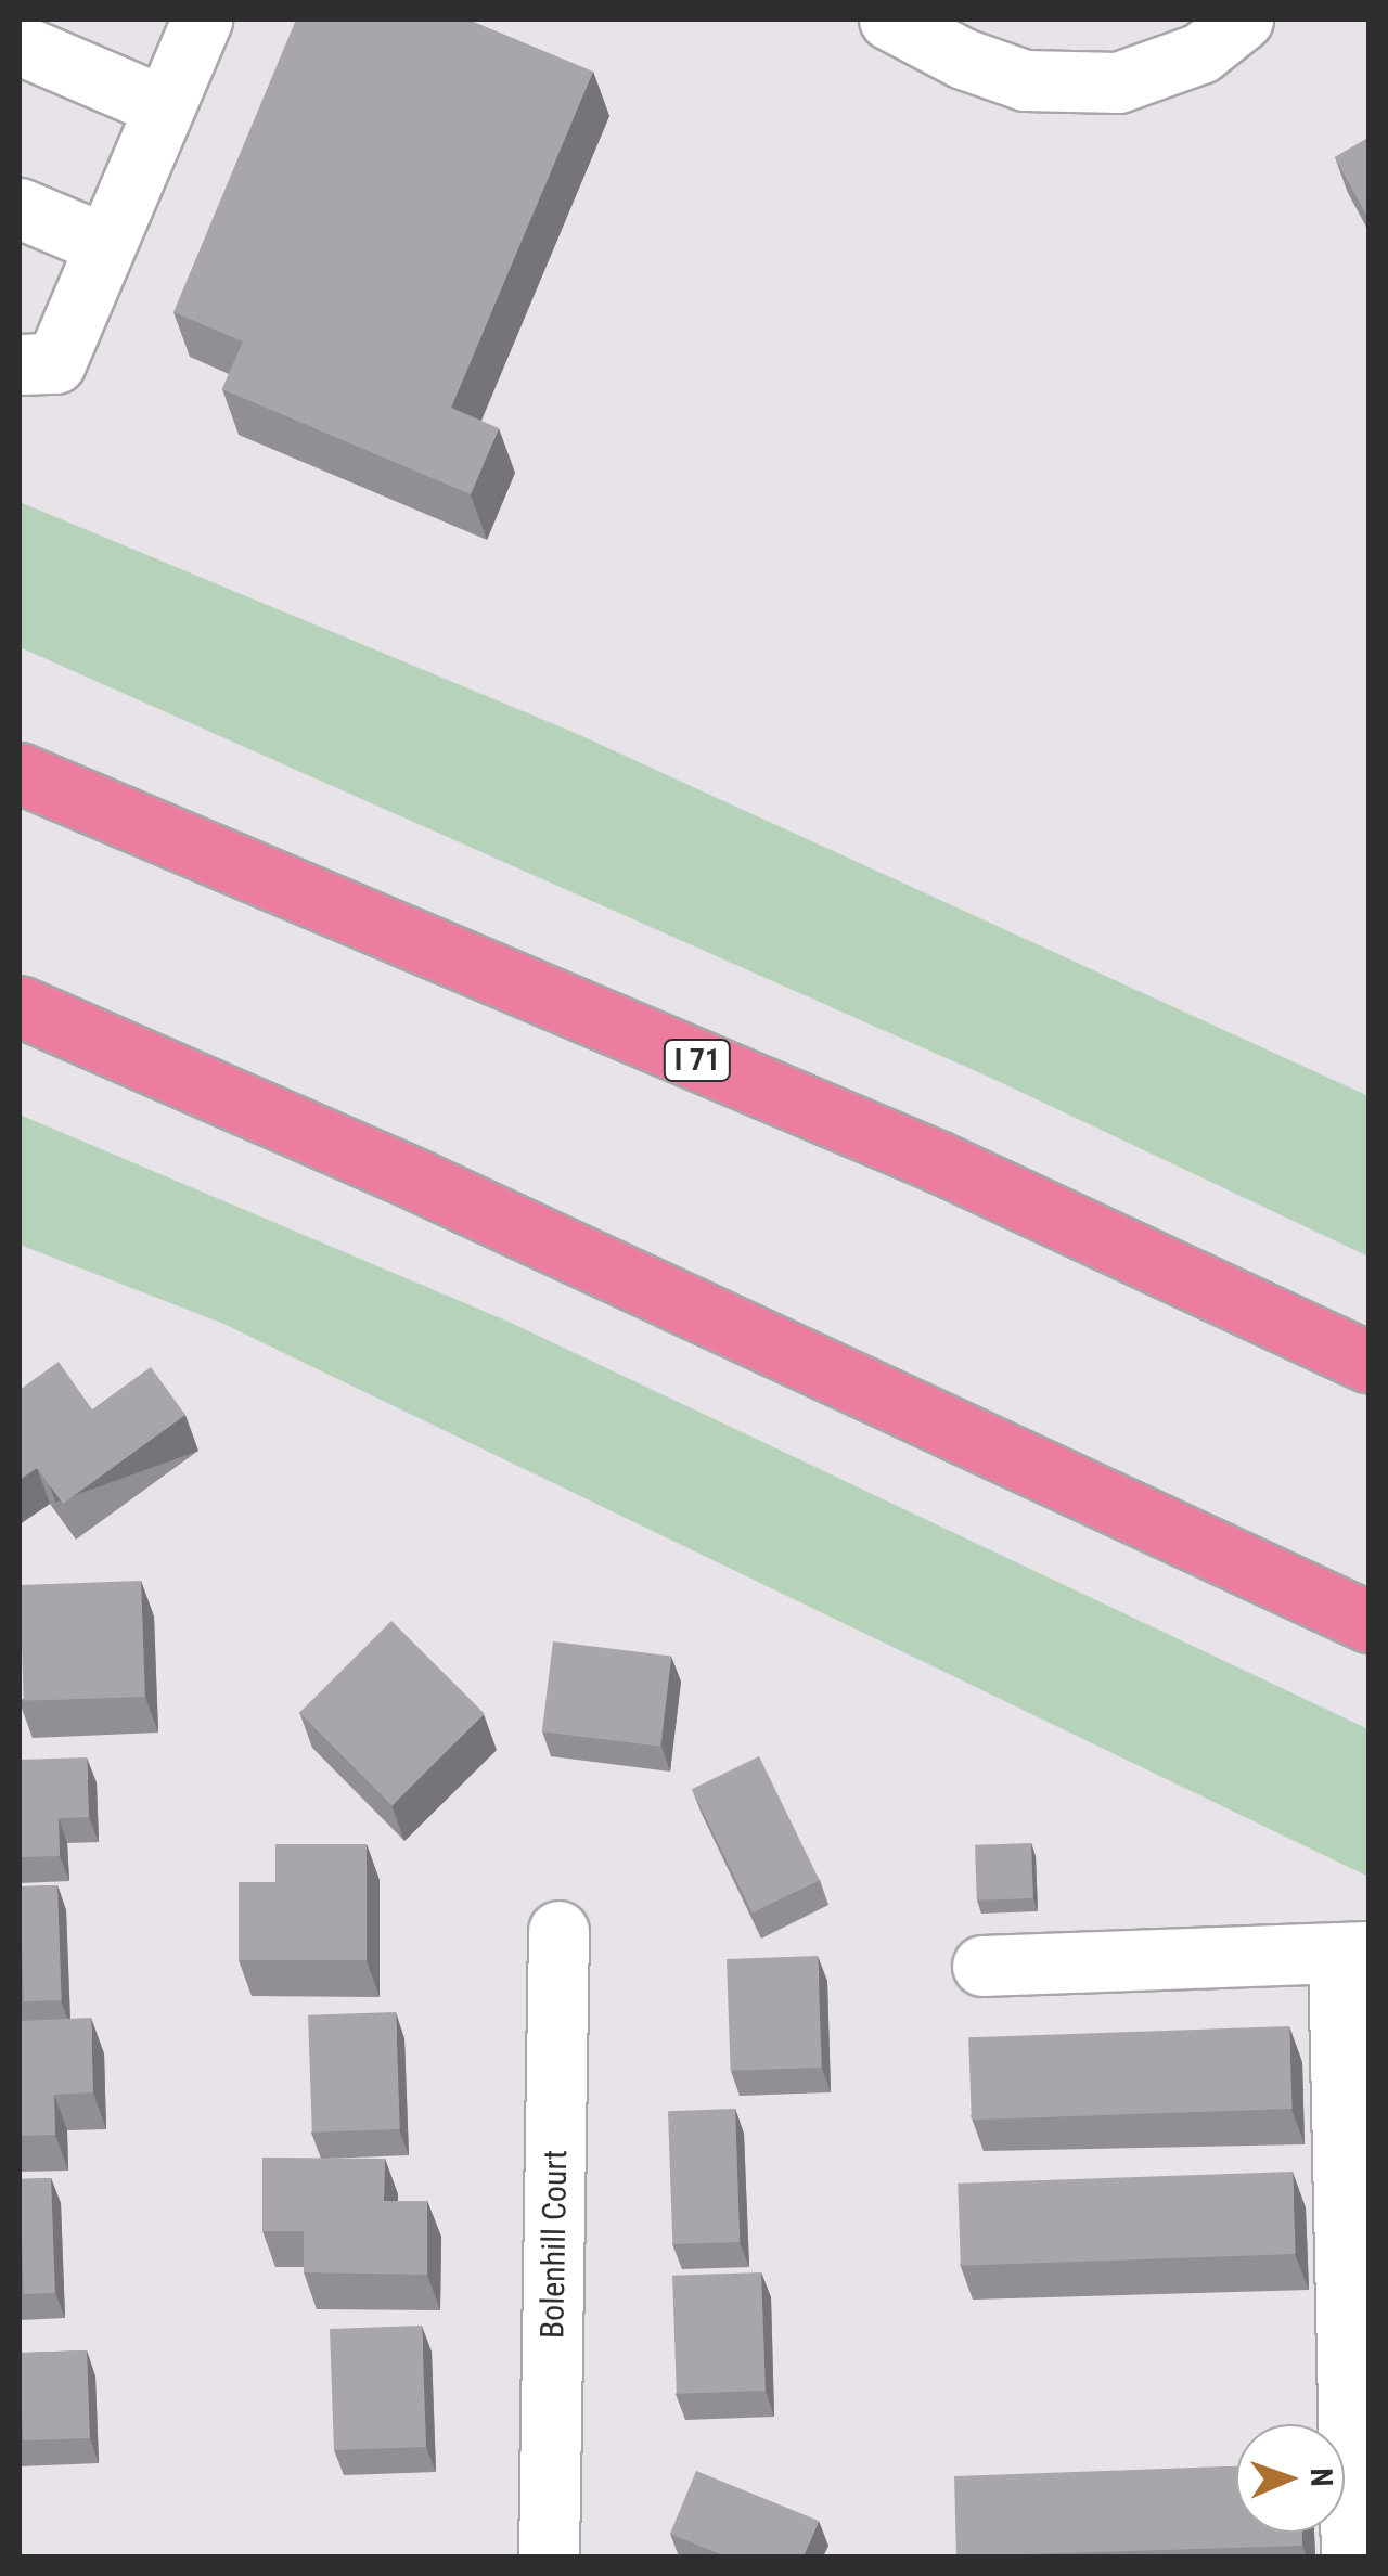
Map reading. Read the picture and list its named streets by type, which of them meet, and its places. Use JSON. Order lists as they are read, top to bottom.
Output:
{
  "streets": {
    "highway": ["I 71"],
    "street": ["Bolenhill Court"]
  },
  "north": "right"
}
